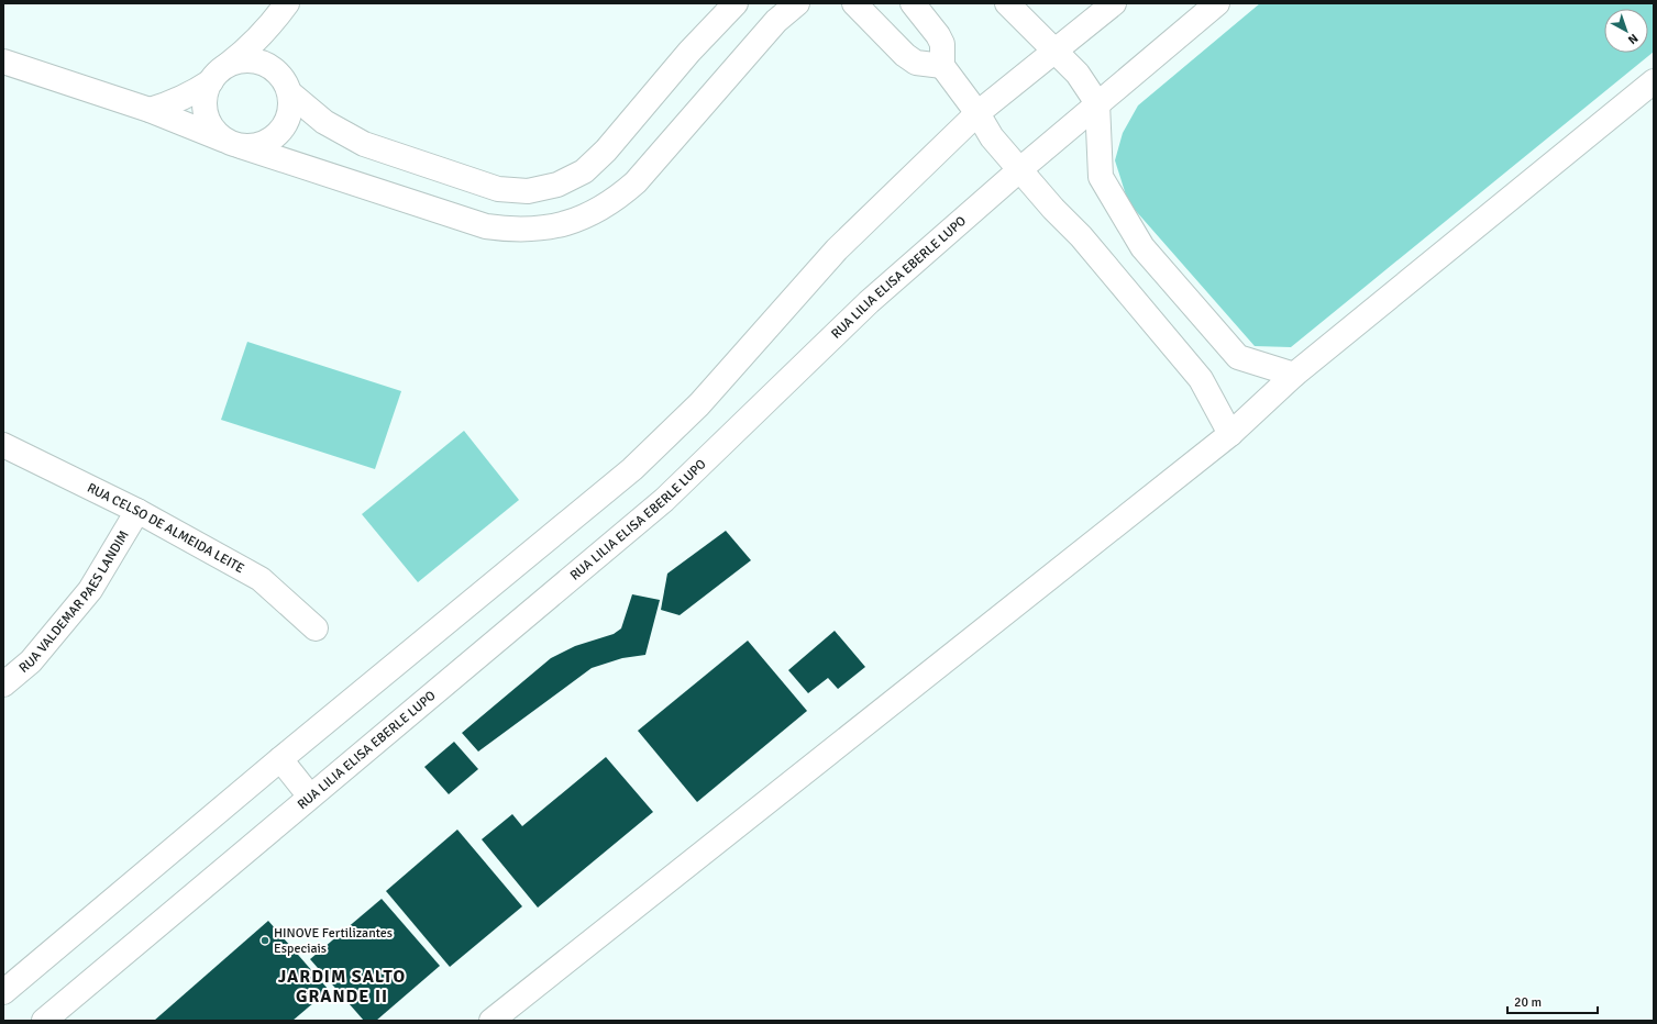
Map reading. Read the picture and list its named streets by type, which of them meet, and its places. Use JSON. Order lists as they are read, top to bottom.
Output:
{
  "streets": {
    "street": ["RUA LILIA ELISA EBERLE LUPO", "RUA CELSO DE ALMEIDA LEITE", "RUA VALDEMAR PAES LANDIM"]
  },
  "crossings": [
    ["RUA CELSO DE ALMEIDA LEITE", "RUA VALDEMAR PAES LANDIM"]
  ],
  "districts": ["JARDIM SALTO GRANDE II"],
  "places": ["HINOVE Fertilizantes Especiais"],
  "scale_bar": "20 m",
  "north": "bottom right"
}
